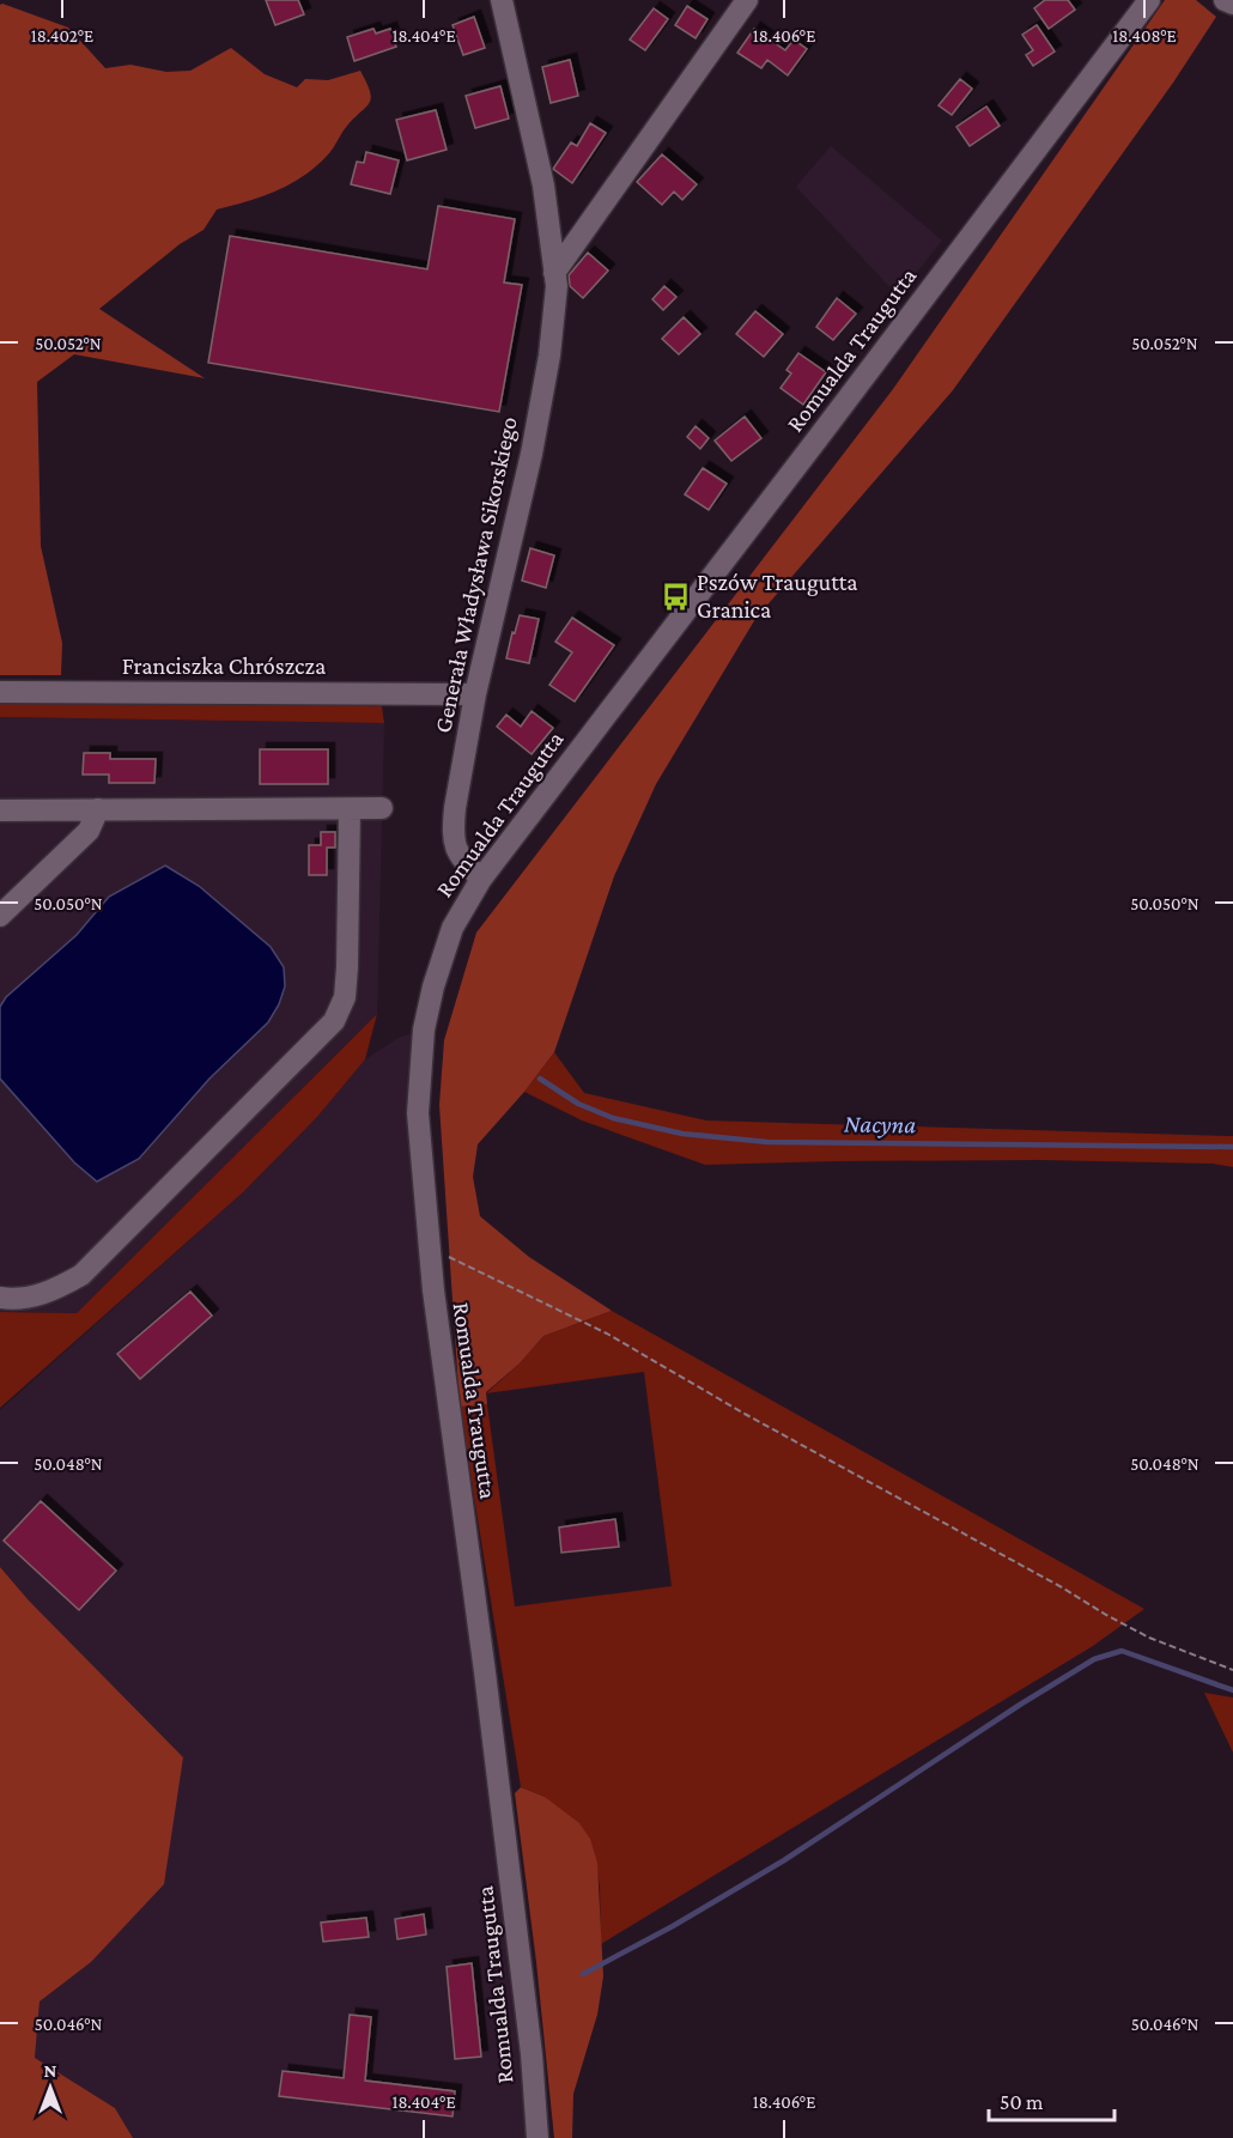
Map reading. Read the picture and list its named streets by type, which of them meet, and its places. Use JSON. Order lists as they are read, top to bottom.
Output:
{
  "streets": {
    "street": ["Romualda Traugutta", "Generała Władysława Sikorskiego", "Franciszka Chrószcza"]
  },
  "crossings": [
    ["Romualda Traugutta", "Generała Władysława Sikorskiego"],
    ["Generała Władysława Sikorskiego", "Franciszka Chrószcza"]
  ],
  "water": ["Nacyna"],
  "places": {
    "bus stop": ["Pszów Traugutta Granica"]
  },
  "scale_bar": "50 m",
  "north": "top",
  "coordinates": [
    "18.402°E",
    "18.404°E",
    "18.406°E",
    "18.408°E",
    "50.052°N",
    "50.050°N",
    "50.048°N",
    "50.046°N"
  ]
}
